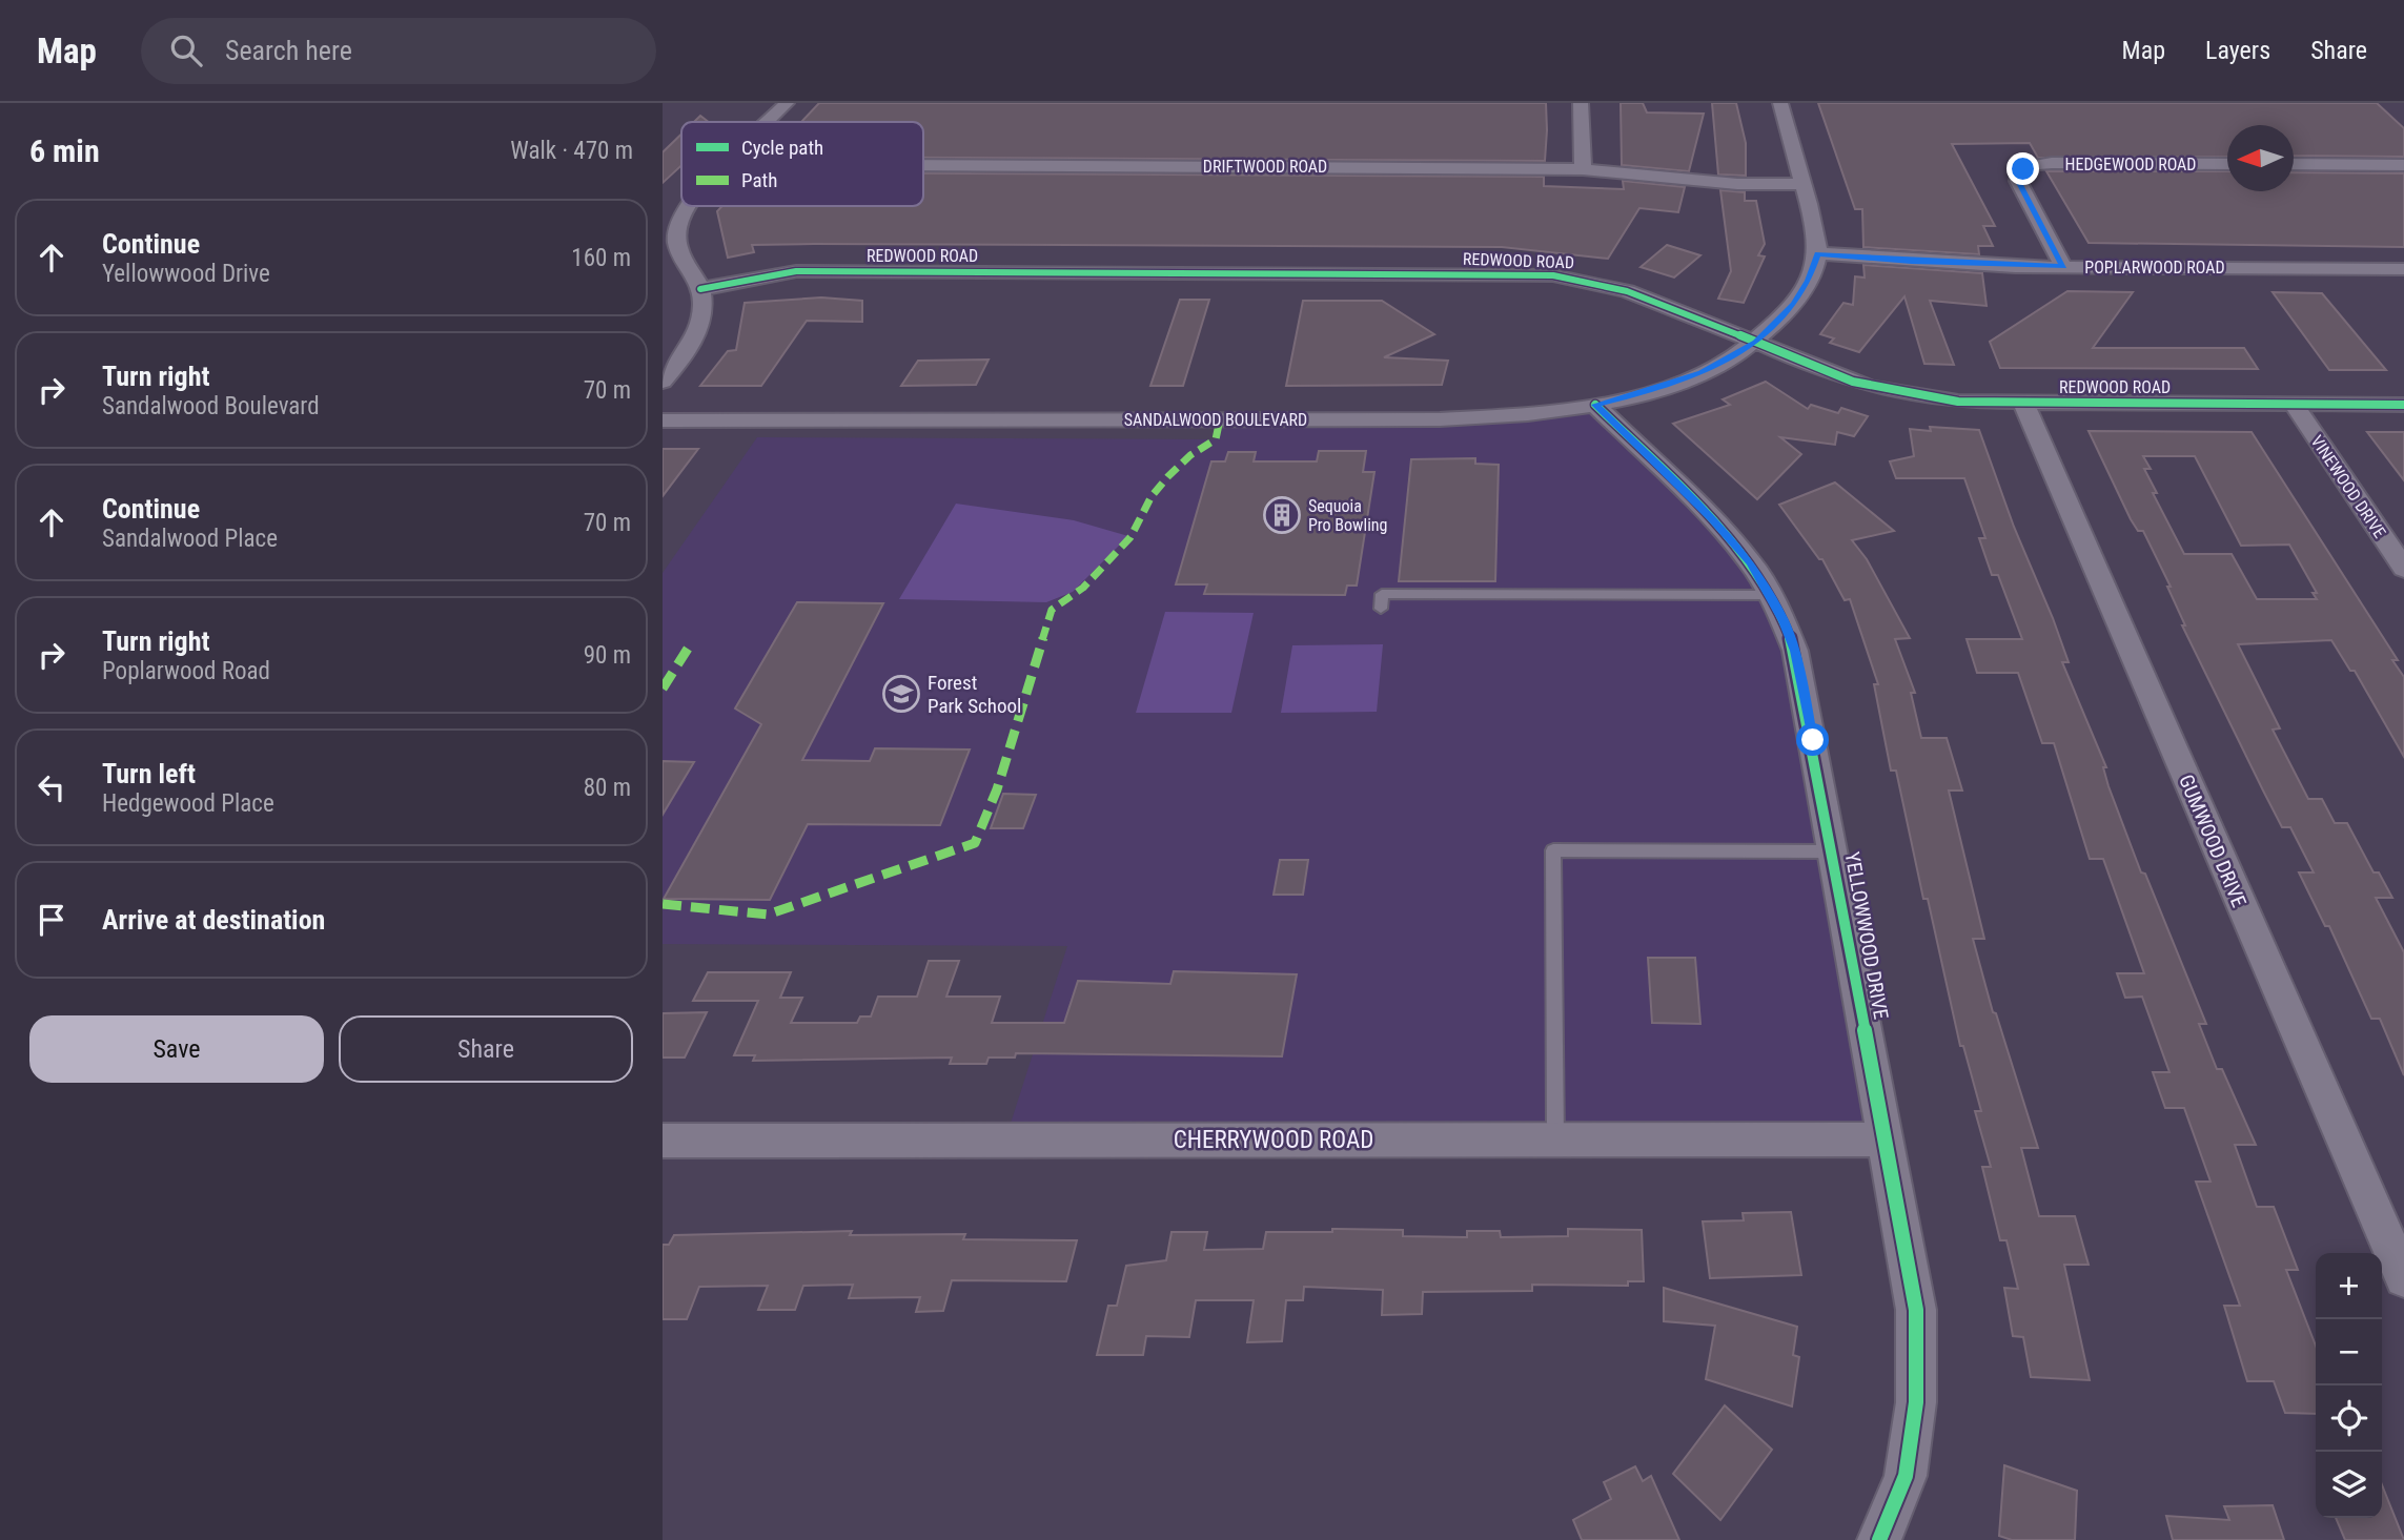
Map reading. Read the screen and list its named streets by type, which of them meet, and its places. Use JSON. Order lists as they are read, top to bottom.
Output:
{
  "streets": {
    "street": [
      "HEDGEWOOD ROAD",
      "DRIFTWOOD ROAD",
      "REDWOOD ROAD",
      "POPLARWOOD ROAD",
      "SANDALWOOD BOULEVARD",
      "VINEWOOD DRIVE",
      "GUMWOOD DRIVE",
      "YELLOWWOOD DRIVE",
      "CHERRYWOOD ROAD"
    ]
  },
  "crossings": [
    ["HEDGEWOOD ROAD", "POPLARWOOD ROAD"],
    ["REDWOOD ROAD", "SANDALWOOD BOULEVARD"],
    ["REDWOOD ROAD", "VINEWOOD DRIVE"],
    ["REDWOOD ROAD", "GUMWOOD DRIVE"],
    ["POPLARWOOD ROAD", "SANDALWOOD BOULEVARD"],
    ["SANDALWOOD BOULEVARD", "YELLOWWOOD DRIVE"],
    ["YELLOWWOOD DRIVE", "CHERRYWOOD ROAD"]
  ],
  "places": {
    "building": ["Sequoia Pro Bowling"],
    "school or university": ["Forest Park School"]
  },
  "legend": ["Cycle path", "Path"],
  "north": "left",
  "page": {
    "header": "Map",
    "search": "Search here",
    "nav": ["Map", "Layers", "Share"],
    "heading": ["6 min", "Walk · 470 m"],
    "list": [
      ["Continue", "Yellowwood Drive", "160 m"],
      ["Turn right", "Sandalwood Boulevard", "70 m"],
      ["Continue", "Sandalwood Place", "70 m"],
      ["Turn right", "Poplarwood Road", "90 m"],
      ["Turn left", "Hedgewood Place", "80 m"],
      "Arrive at destination"
    ],
    "buttons": ["Save", "Share"],
    "map_buttons": ["+", "−"]
  }
}
